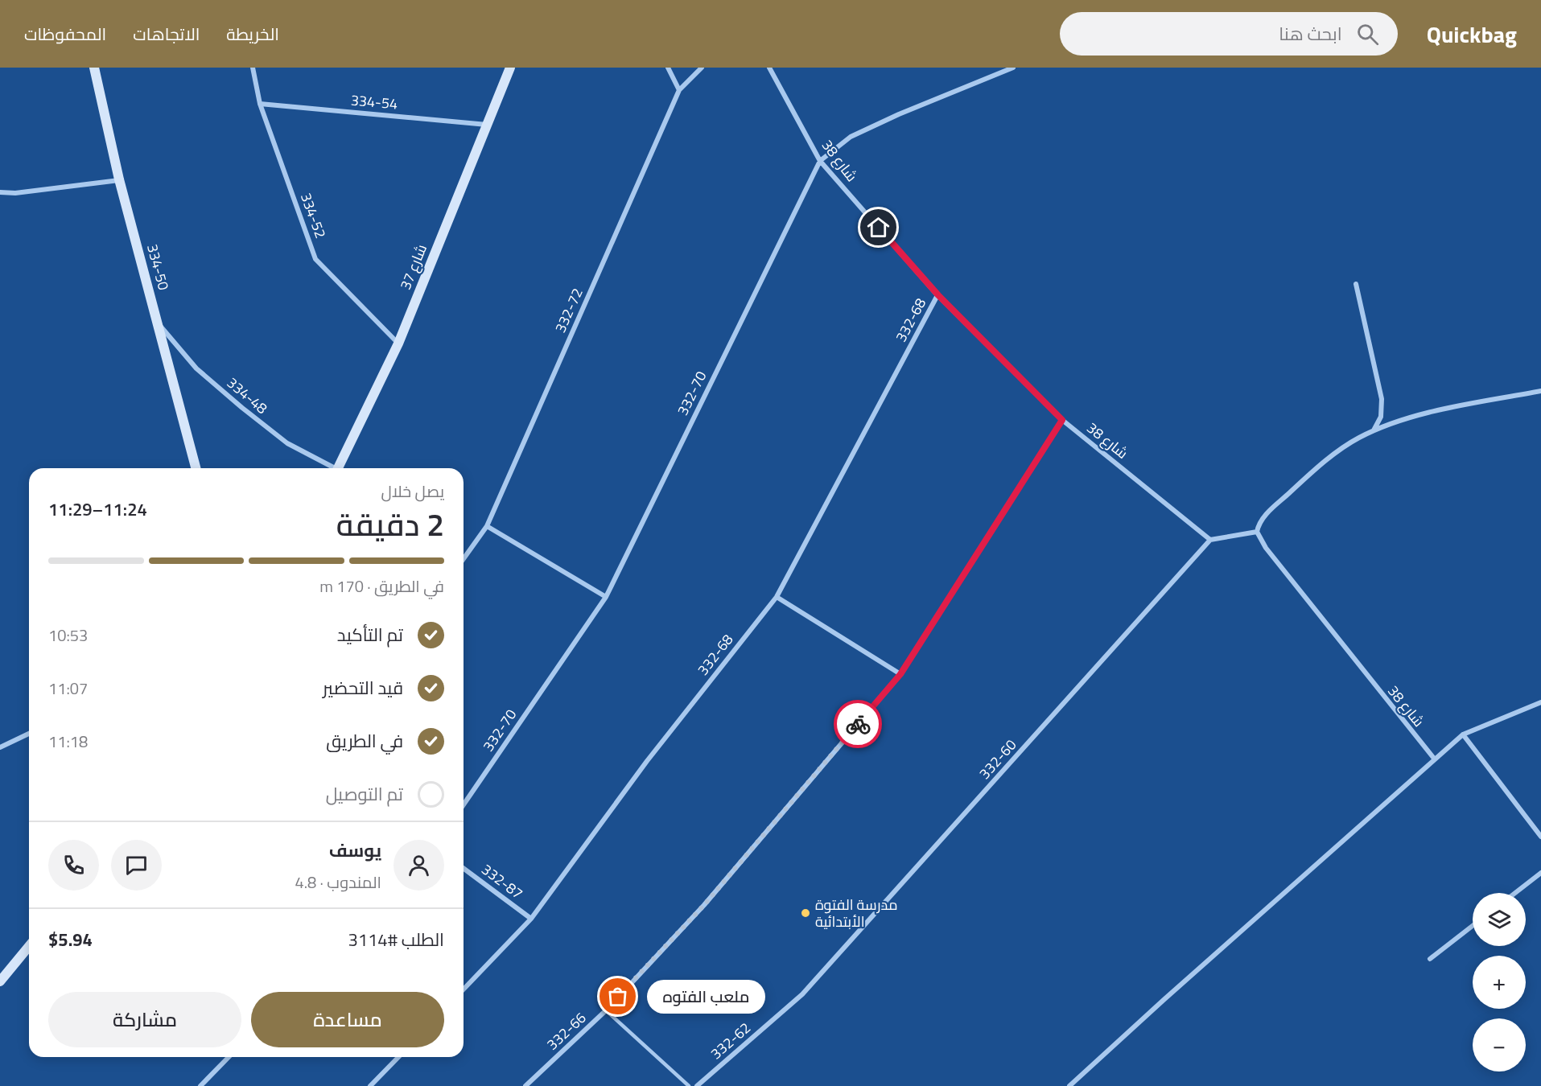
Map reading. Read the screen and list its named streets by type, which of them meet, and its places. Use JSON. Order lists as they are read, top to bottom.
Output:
{
  "streets": {
    "street": [
      "334-54",
      "شارع 38",
      "334-52",
      "334-50",
      "شارع 37",
      "332-72",
      "332-68",
      "332-70",
      "334-48",
      "332-60",
      "332-87",
      "332-66",
      "332-62"
    ]
  },
  "crossings": [
    ["334-54", "334-52"],
    ["334-54", "شارع 37"],
    ["شارع 38", "332-68"],
    ["شارع 38", "332-70"],
    ["شارع 38", "332-60"],
    ["شارع 38", "332-66"],
    ["334-52", "شارع 37"],
    ["334-50", "334-48"],
    ["332-68", "332-87"],
    ["332-60", "332-62"]
  ],
  "places": ["مدرسة الفتوة الأبتدائية", "ملعب الفتوه"],
  "page": {
    "header": "Quickbag",
    "search": "ابحث هنا",
    "nav": ["الخريطة", "الاتجاهات", "المحفوظات"],
    "heading": ["2 دقيقة", "يصل خلال", "11:24–11:29"],
    "panel": [
      "يوسف",
      "المندوب · 4.8",
      "الطلب #3114",
      "$5.94"
    ],
    "bar": "في الطريق · 170 m",
    "list": [
      ["تم التأكيد", "10:53"],
      ["قيد التحضير", "11:07"],
      ["في الطريق", "11:18"],
      "تم التوصيل"
    ],
    "map_buttons": ["+", "−"],
    "bubble": "ملعب الفتوه",
    "buttons": ["مساعدة", "مشاركة"]
  }
}
